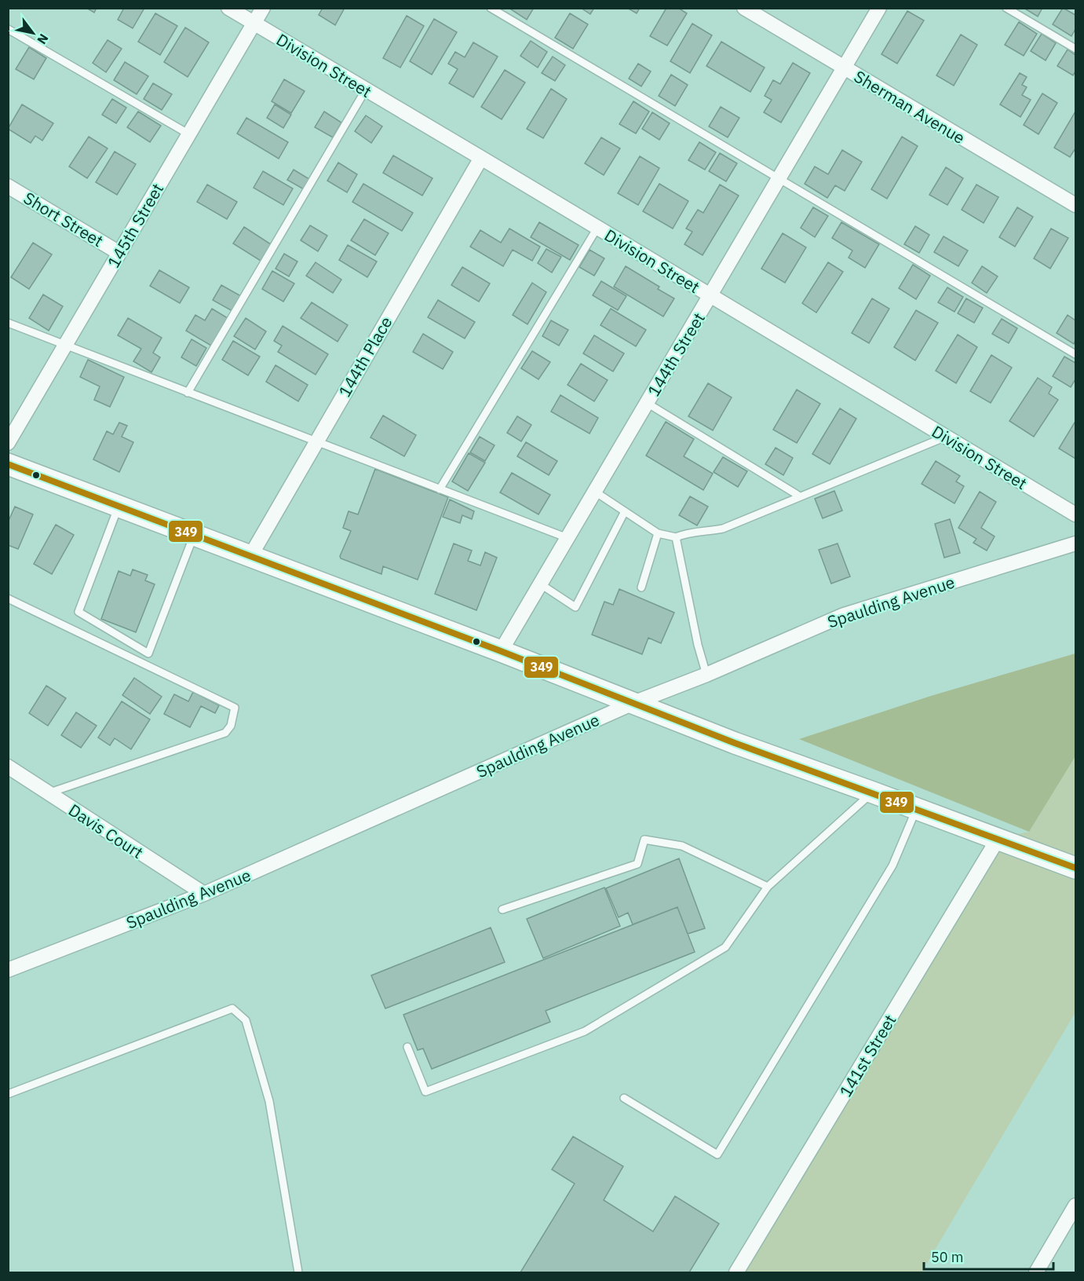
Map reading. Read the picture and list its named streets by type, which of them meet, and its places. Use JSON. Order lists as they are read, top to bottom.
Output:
{
  "streets": {
    "street": [
      "Division Street",
      "Sherman Avenue",
      "Short Street",
      "145th Street",
      "144th Street",
      "144th Place",
      "Spaulding Avenue",
      "Davis Court",
      "141st Street"
    ]
  },
  "crossings": [
    ["Division Street", "145th Street"],
    ["Division Street", "144th Street"],
    ["Division Street", "144th Place"],
    ["Sherman Avenue", "144th Street"],
    ["Short Street", "145th Street"],
    ["Spaulding Avenue", "Davis Court"]
  ],
  "lines": ["transit line 349"],
  "scale_bar": "50 m",
  "north": "bottom right"
}
